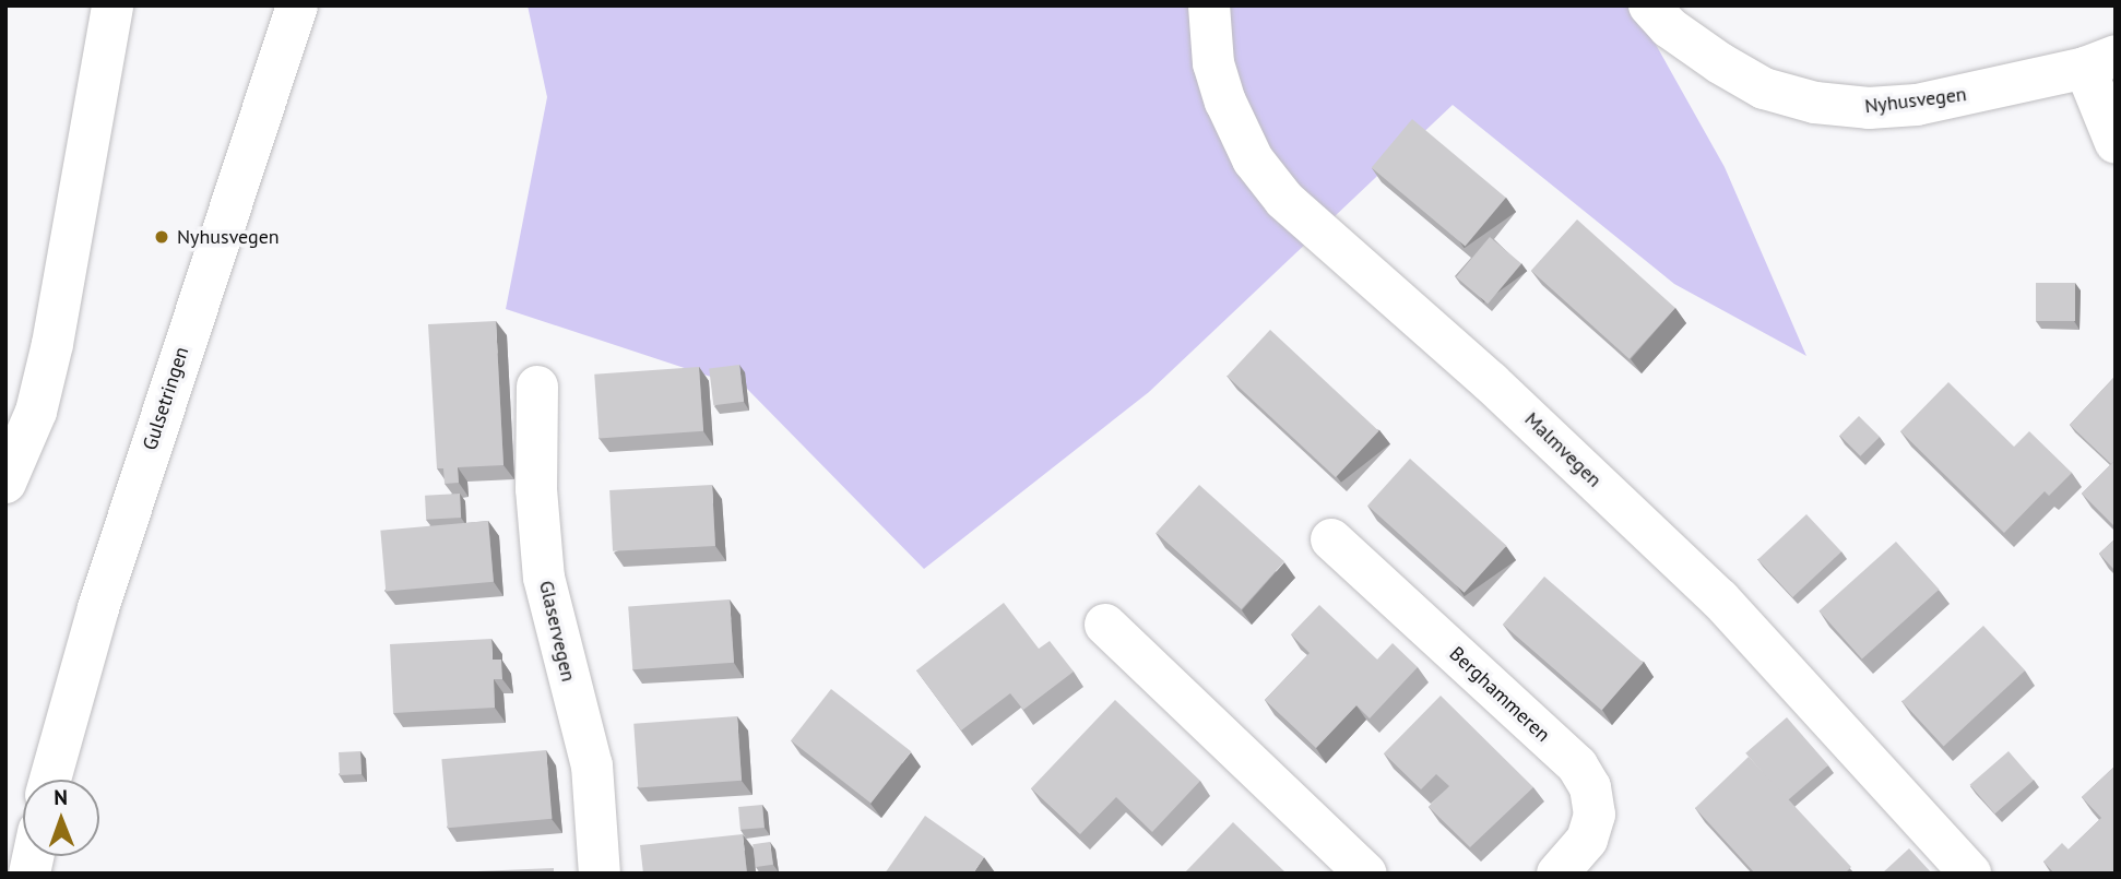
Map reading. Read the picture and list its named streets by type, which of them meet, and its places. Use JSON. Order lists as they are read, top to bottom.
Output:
{
  "streets": {
    "street": [
      "Nyhusvegen",
      "Gulsetringen",
      "Malmvegen",
      "Glaservegen",
      "Berghammeren"
    ]
  },
  "places": ["Nyhusvegen"],
  "north": "top"
}
